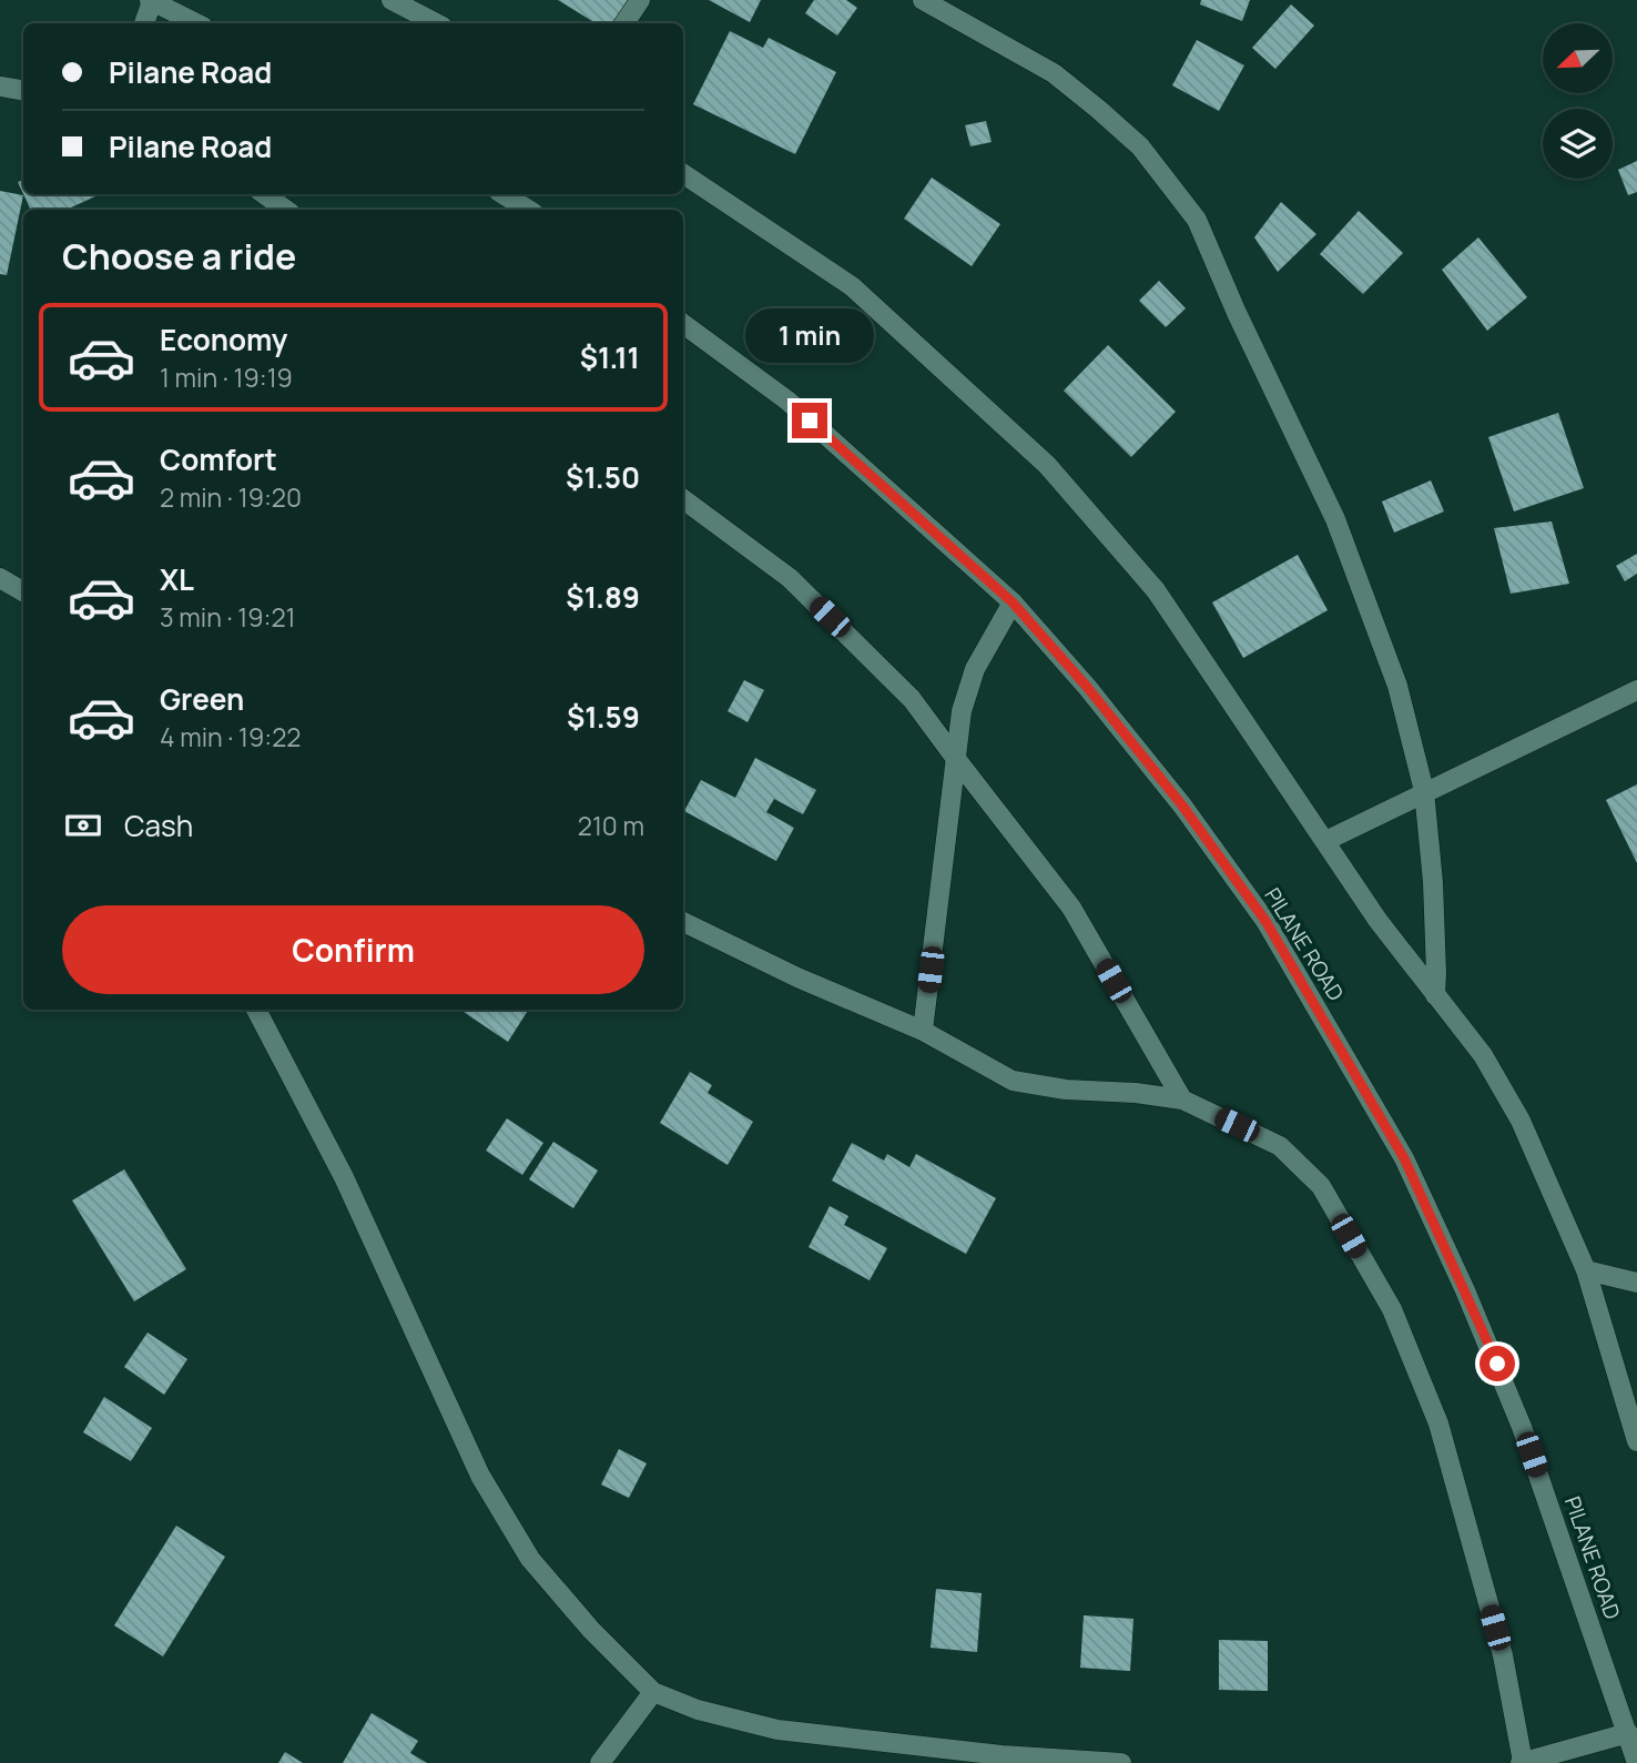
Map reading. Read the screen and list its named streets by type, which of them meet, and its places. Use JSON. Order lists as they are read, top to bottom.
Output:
{
  "streets": {
    "street": ["PILANE ROAD"]
  },
  "north": "bottom left",
  "page": {
    "banner": ["Pilane Road", "Pilane Road"],
    "heading": "Choose a ride",
    "list": [
      {
        "name": "Economy",
        "note": "1 min · 19:19",
        "value": "$1.11"
      },
      {
        "name": "Comfort",
        "note": "2 min · 19:20",
        "value": "$1.50"
      },
      {
        "name": "XL",
        "note": "3 min · 19:21",
        "value": "$1.89"
      },
      {
        "name": "Green",
        "note": "4 min · 19:22",
        "value": "$1.59"
      }
    ],
    "bubble": "1 min",
    "pay": ["Cash", "210 m"],
    "buttons": "Confirm"
  }
}
